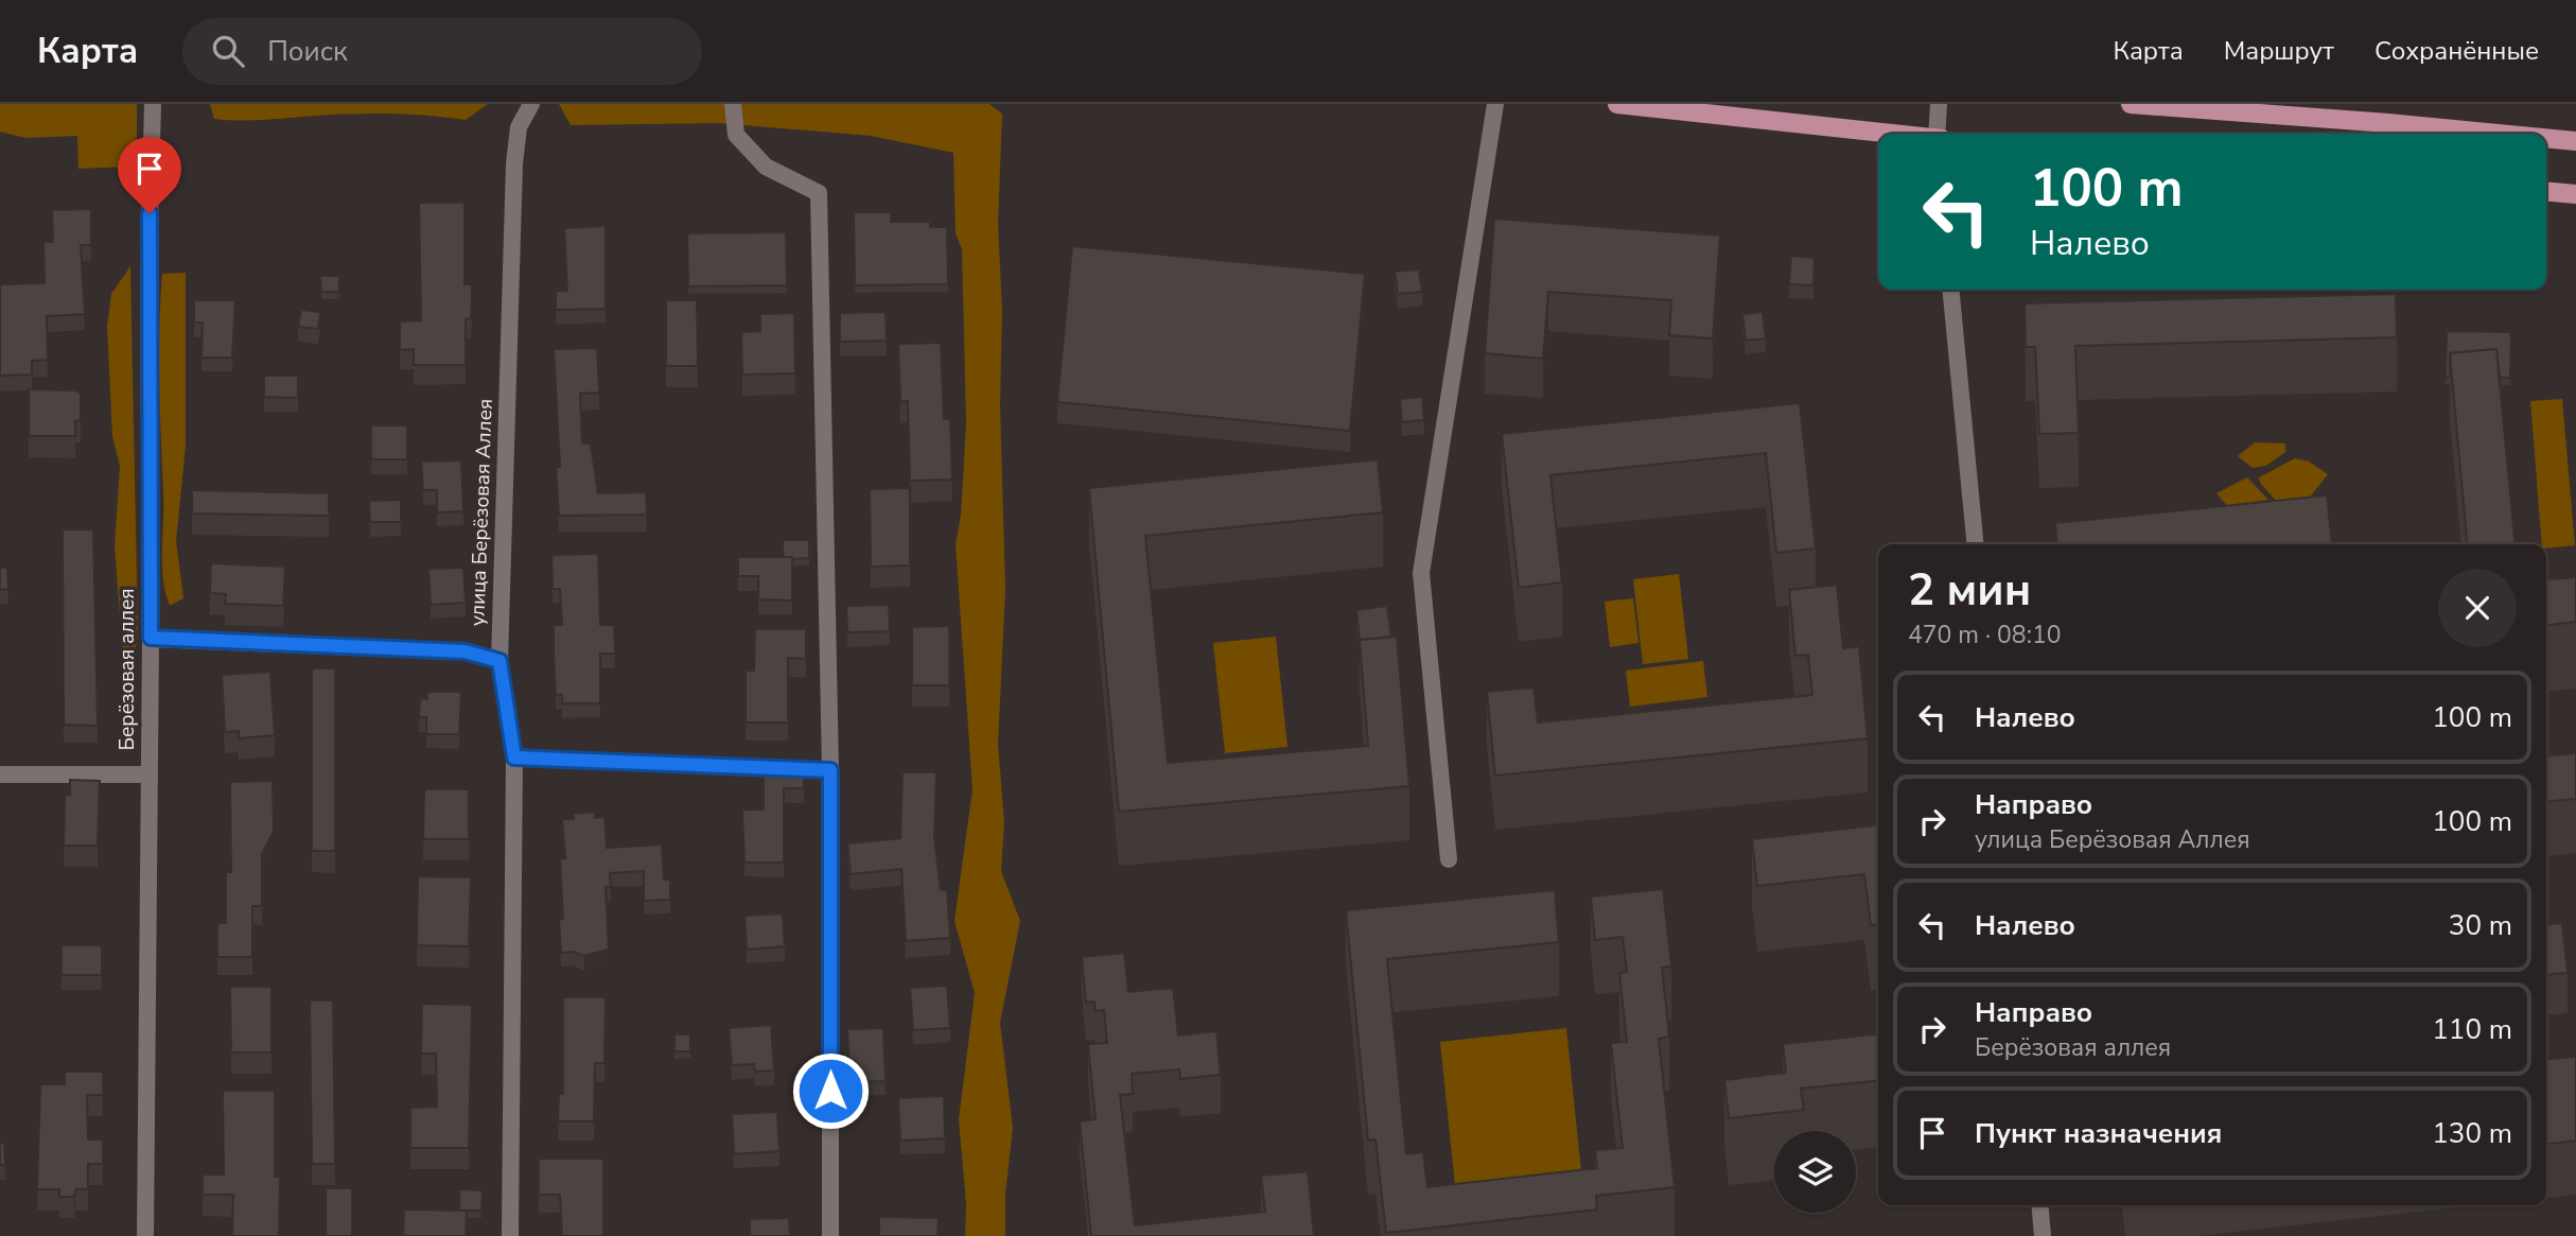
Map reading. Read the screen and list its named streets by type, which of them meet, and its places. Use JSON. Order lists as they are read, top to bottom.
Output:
{
  "streets": {
    "street": ["улица Берёзовая Аллея", "Берёзовая аллея"]
  },
  "page": {
    "header": "Карта",
    "search": "Поиск",
    "nav": ["Карта", "Маршрут", "Сохранённые"],
    "turn": ["100 m", "Налево"],
    "heading": ["2 мин", "470 m · 08:10"],
    "list": [
      {
        "name": "Налево",
        "value": "100 m"
      },
      {
        "name": "Направо",
        "note": "улица Берёзовая Аллея",
        "value": "100 m"
      },
      {
        "name": "Налево",
        "value": "30 m"
      },
      {
        "name": "Направо",
        "note": "Берёзовая аллея",
        "value": "110 m"
      },
      {
        "name": "Пункт назначения",
        "value": "130 m"
      }
    ]
  }
}
